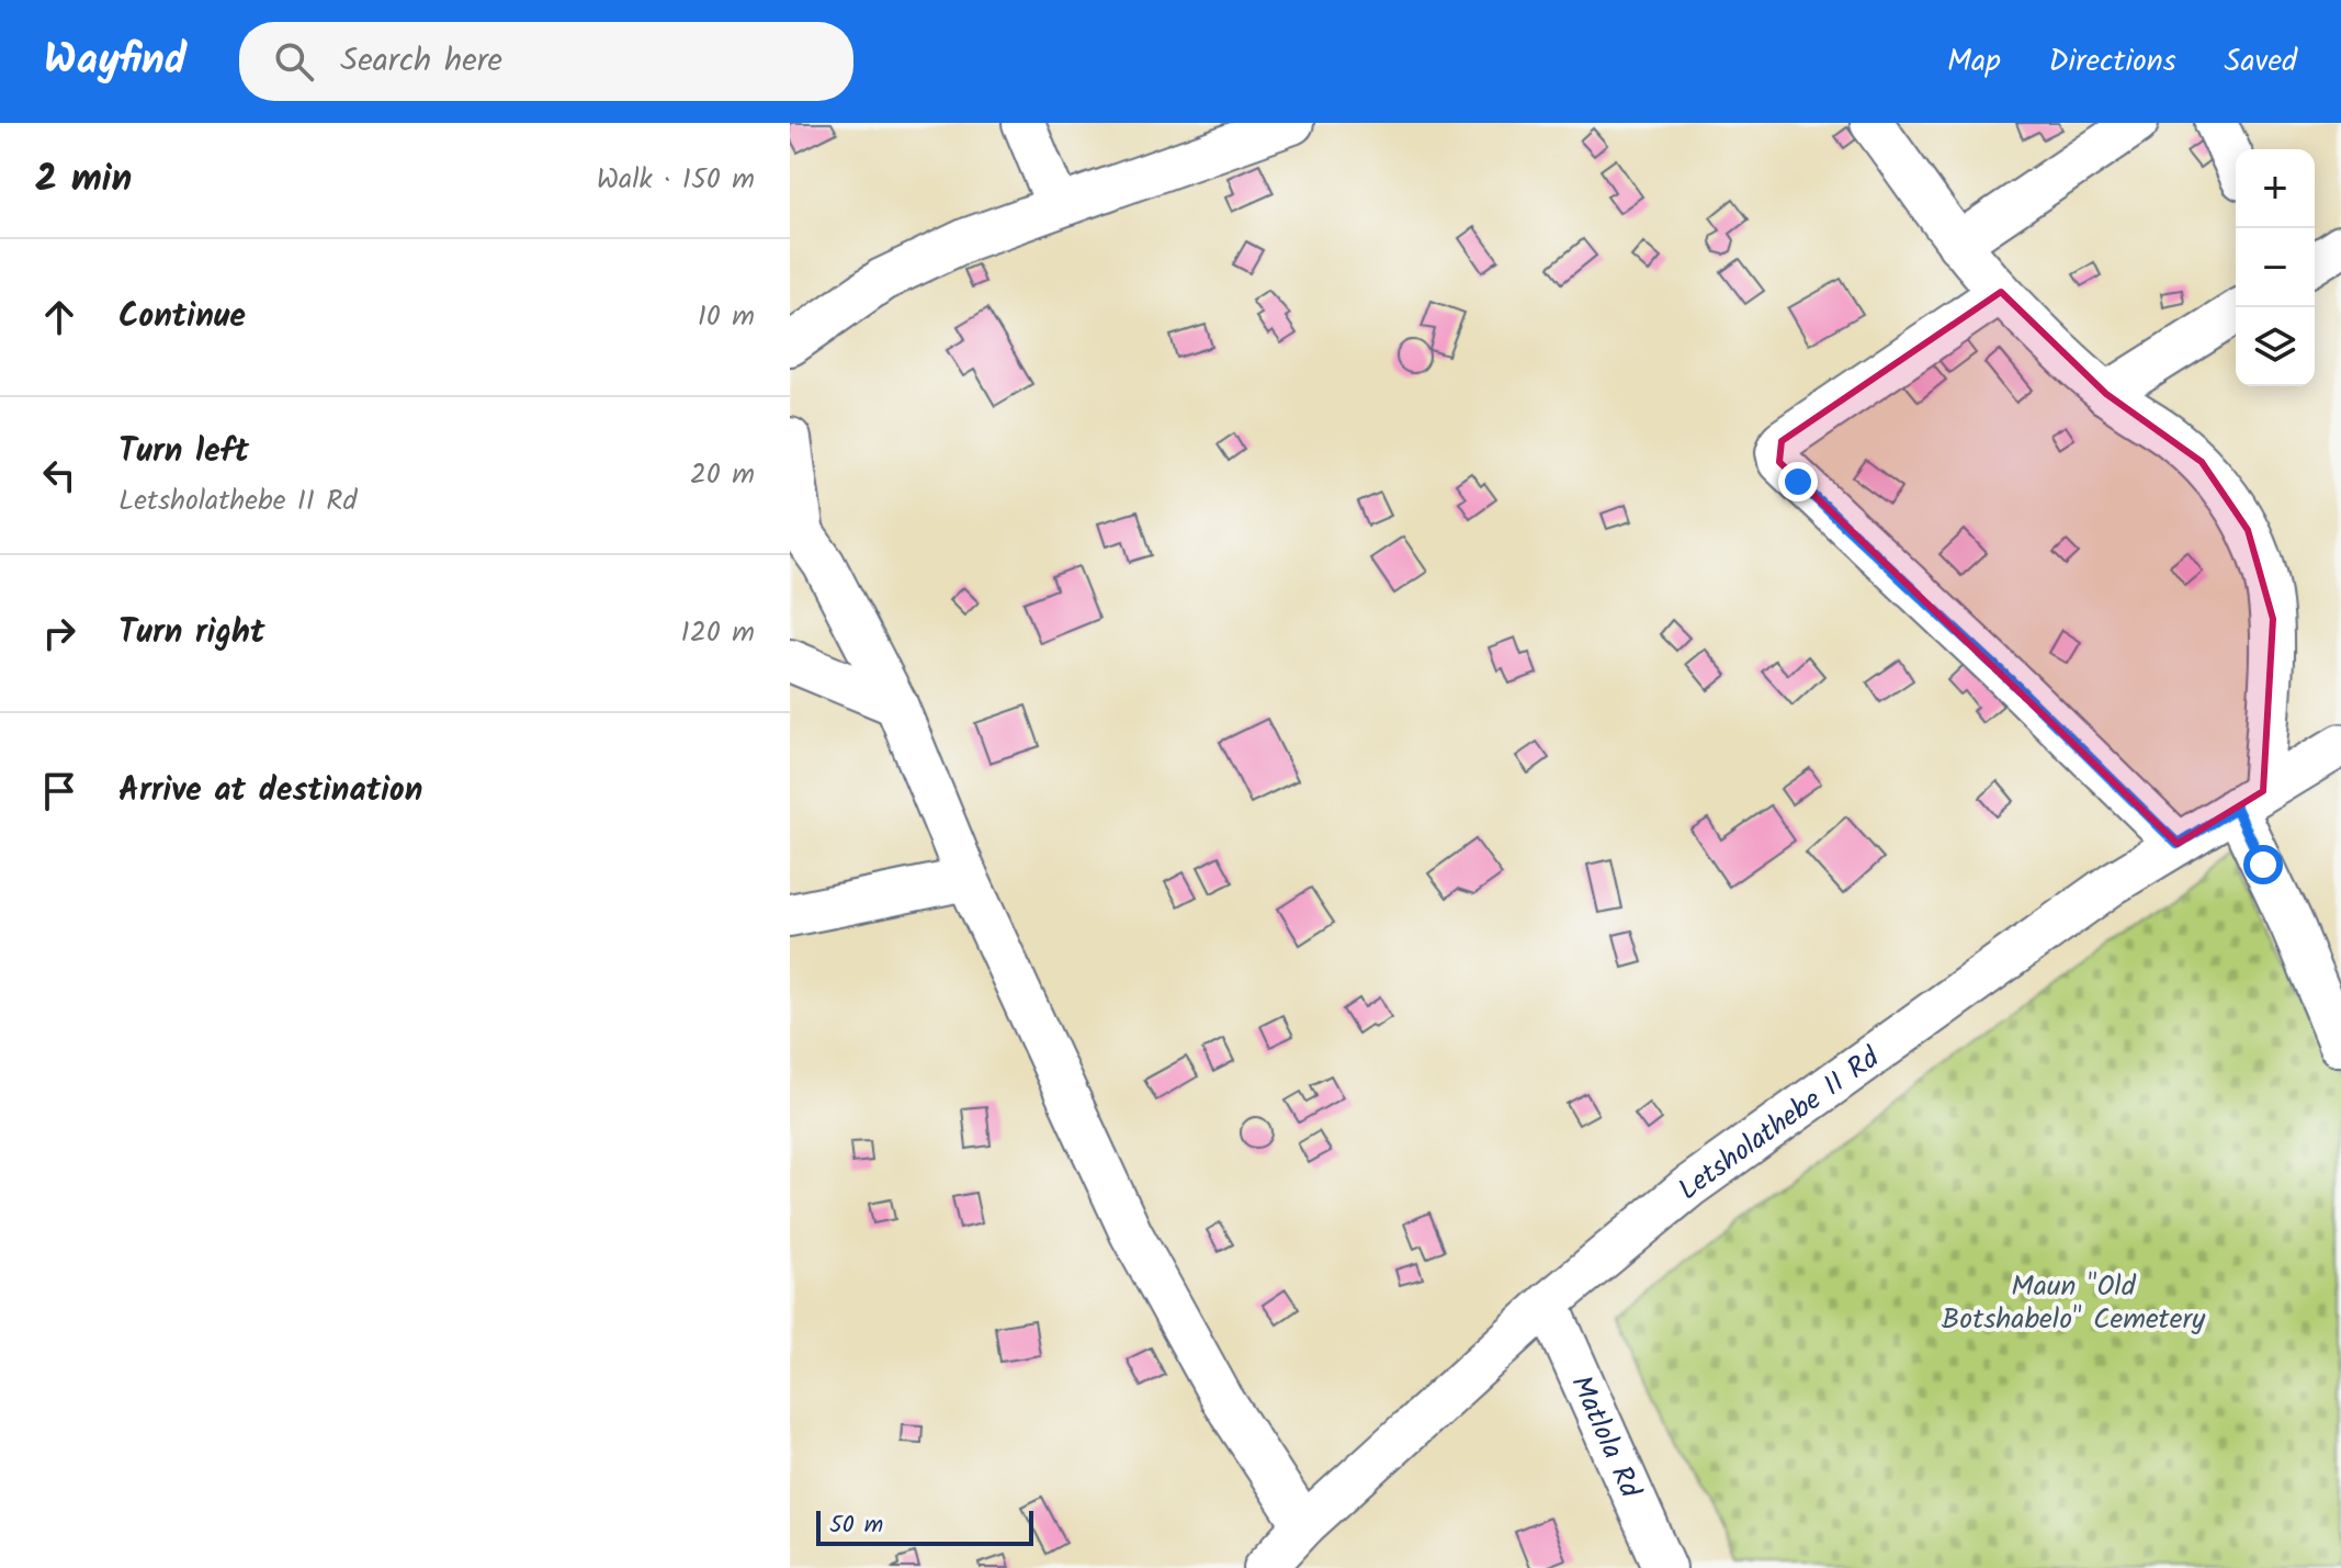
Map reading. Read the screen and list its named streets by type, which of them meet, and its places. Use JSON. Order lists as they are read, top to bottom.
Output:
{
  "streets": {
    "street": ["Letsholathebe II Rd", "Matlola Rd"]
  },
  "crossings": [
    ["Letsholathebe II Rd", "Matlola Rd"]
  ],
  "parks": ["Maun \"Old Botshabelo\" Cemetery"],
  "scale_bar": "50 m",
  "page": {
    "header": "Wayfind",
    "search": "Search here",
    "nav": ["Map", "Directions", "Saved"],
    "heading": ["2 min", "Walk · 150 m"],
    "map_buttons": ["+", "−"],
    "list": [
      ["Continue", "10 m"],
      ["Turn left", "Letsholathebe II Rd", "20 m"],
      ["Turn right", "120 m"],
      "Arrive at destination"
    ],
    "scale": "50 m"
  }
}
